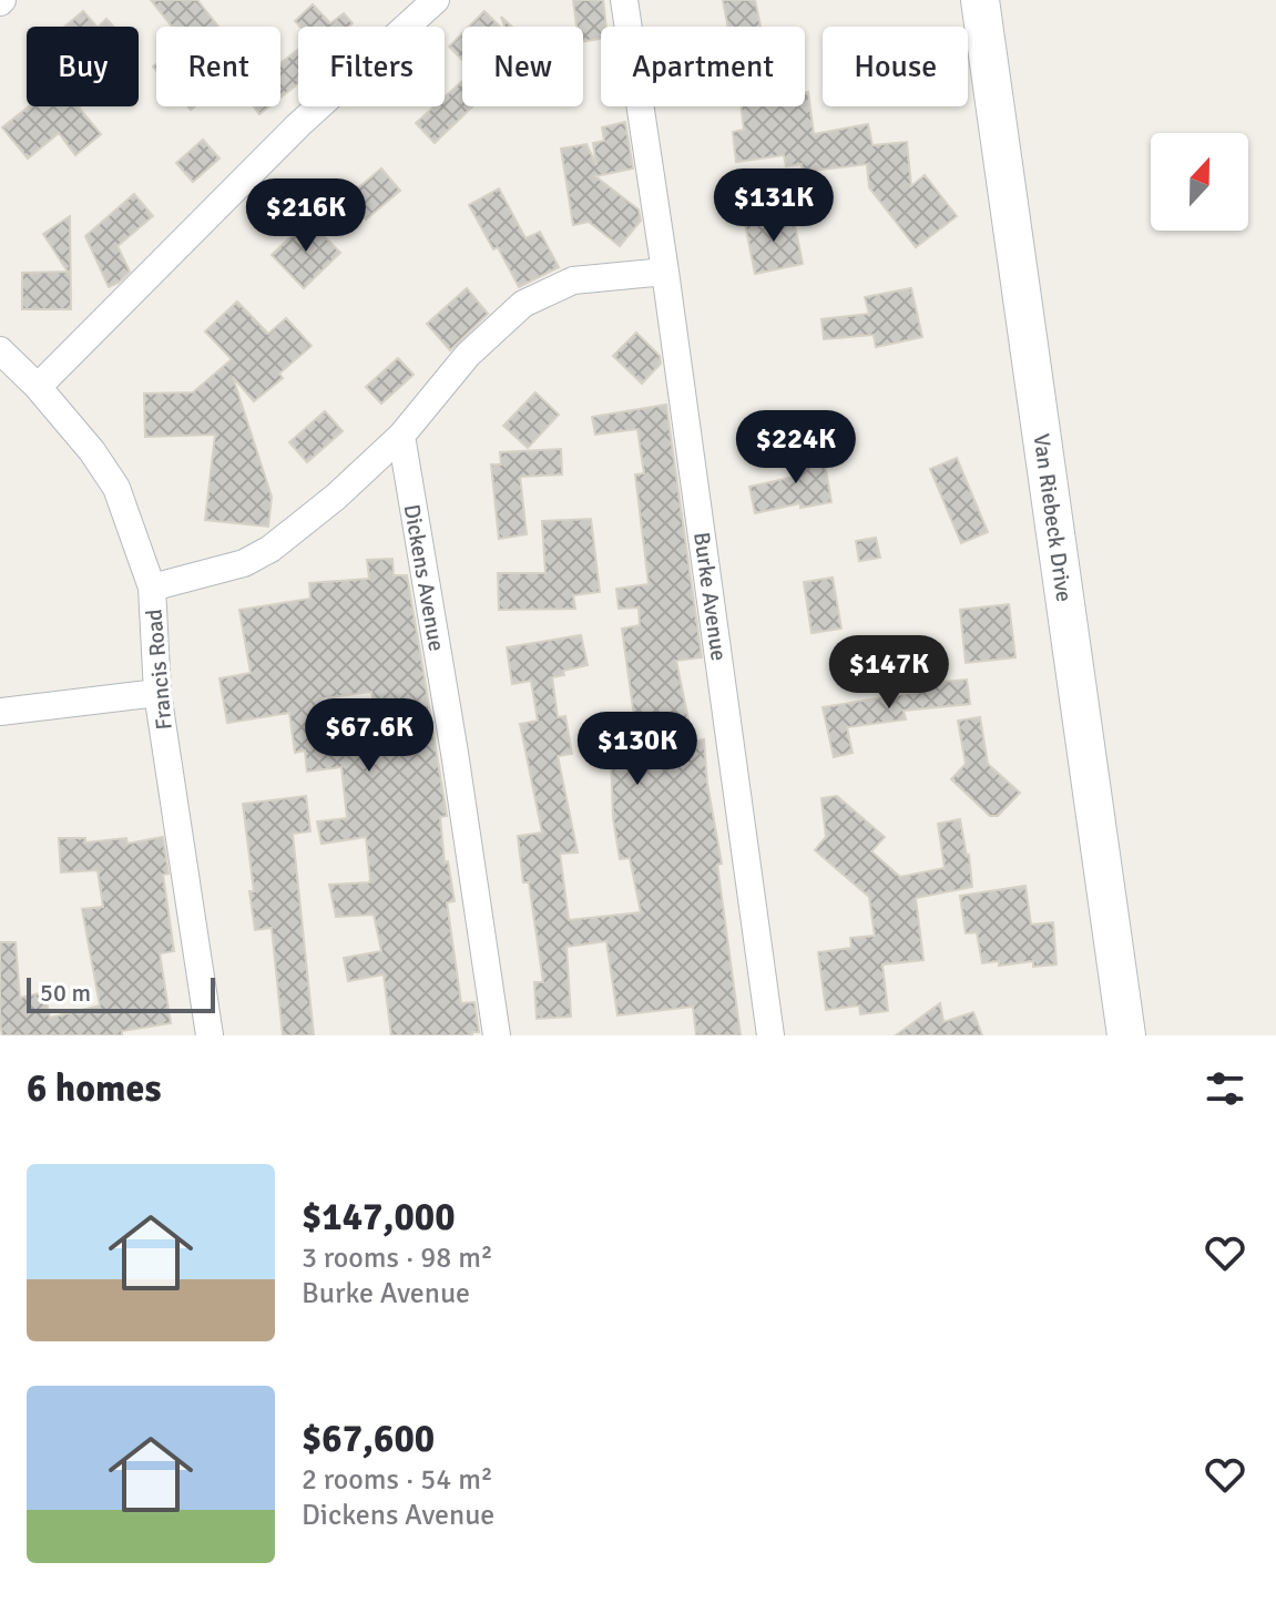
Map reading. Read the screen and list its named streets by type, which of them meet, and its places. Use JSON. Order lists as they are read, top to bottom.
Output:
{
  "streets": {
    "street": [
      "Van Riebeck Drive",
      "Dickens Avenue",
      "Burke Avenue",
      "Francis Road"
    ]
  },
  "scale_bar": "50 m",
  "north": "top",
  "page": {
    "chip": [
      "Buy",
      "Rent",
      "Filters",
      "New",
      "Apartment",
      "House"
    ],
    "price": [
      "$131K",
      "$216K",
      "$224K",
      "$147K",
      "$67.6K",
      "$130K"
    ],
    "scale": "50 m",
    "heading": "6 homes",
    "list": [
      {
        "name": "$147,000",
        "note": "3 rooms · 98 m² · Burke Avenue"
      },
      {
        "name": "$67,600",
        "note": "2 rooms · 54 m² · Dickens Avenue"
      }
    ]
  }
}
